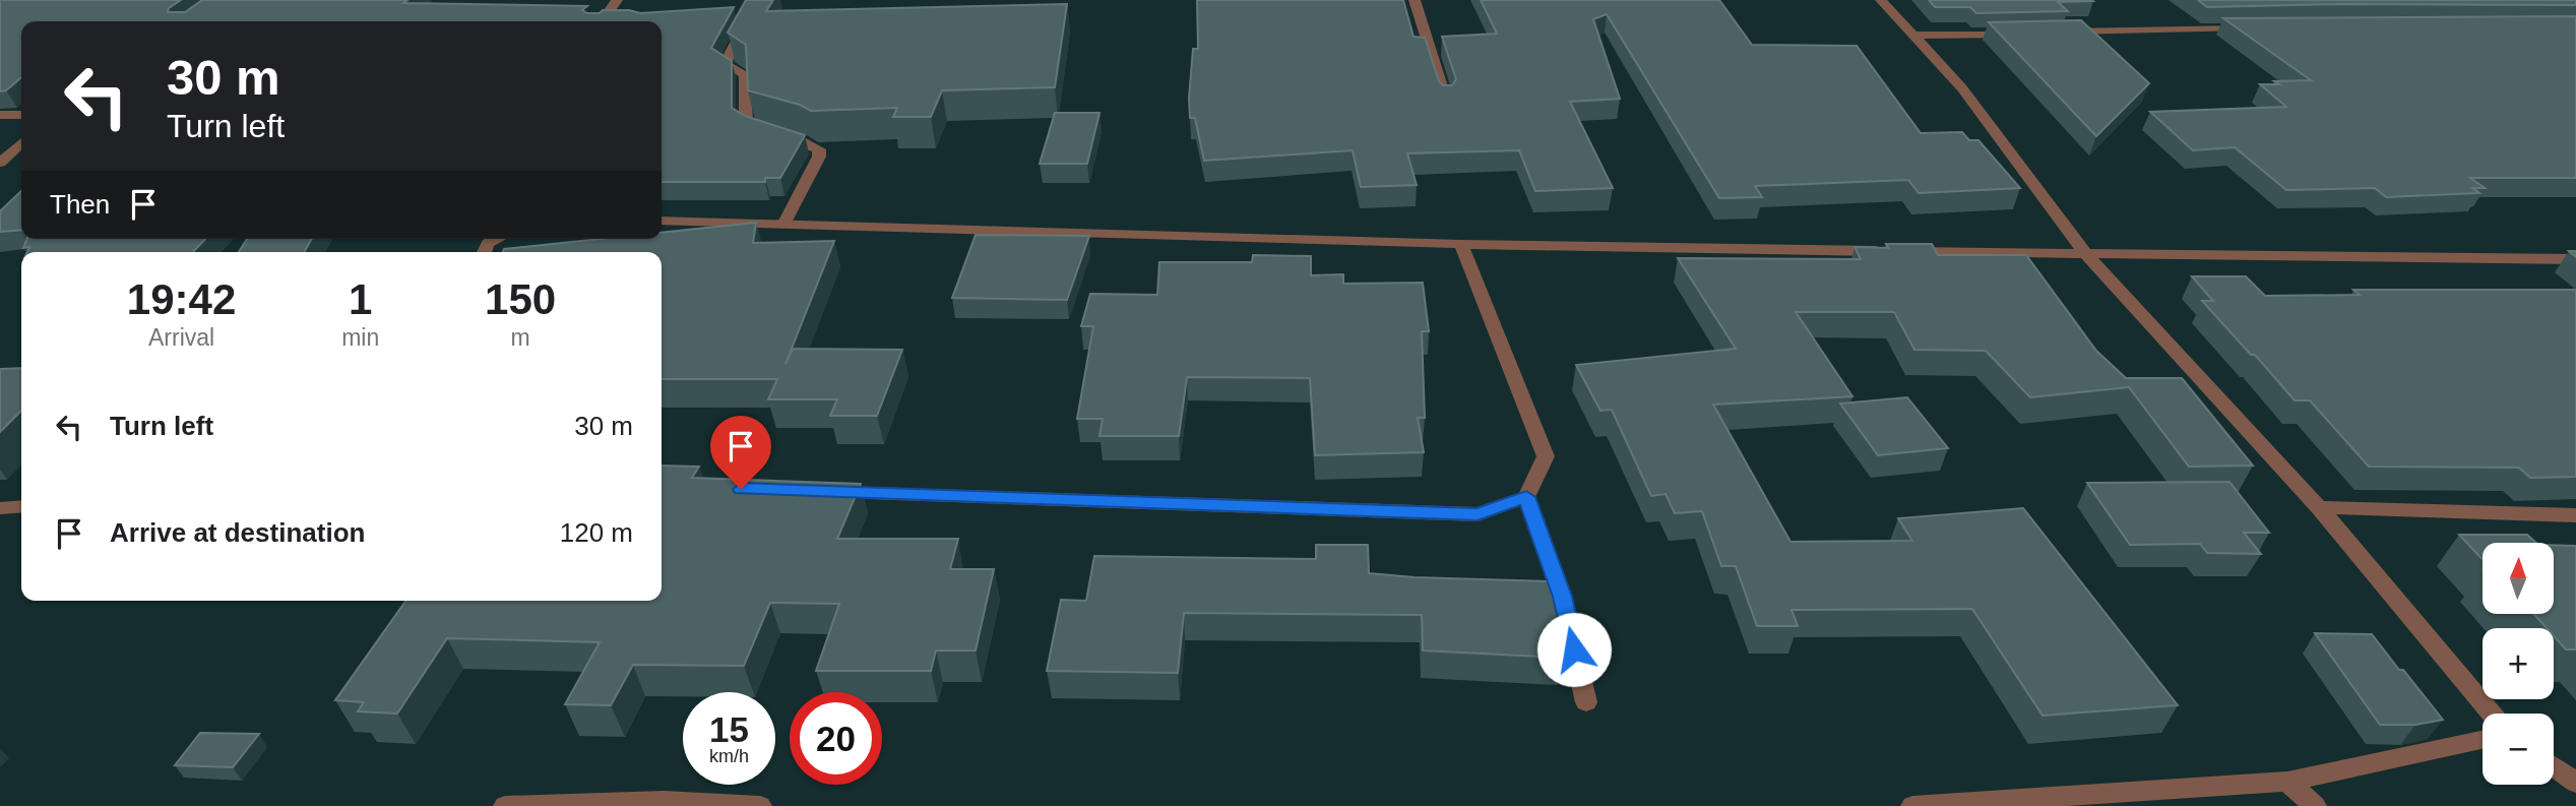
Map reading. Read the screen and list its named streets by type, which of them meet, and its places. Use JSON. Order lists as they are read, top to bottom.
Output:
{
  "north": "top",
  "page": {
    "turn": ["30 m", "Turn left"],
    "then": "Then",
    "eta": [
      "19:42",
      "Arrival",
      "1",
      "min",
      "150",
      "m"
    ],
    "list": [
      {
        "name": "Turn left",
        "value": "30 m"
      },
      {
        "name": "Arrive at destination",
        "value": "120 m"
      }
    ],
    "map_buttons": ["+", "−"],
    "speed": "15 km/h",
    "limit": "20"
  }
}
